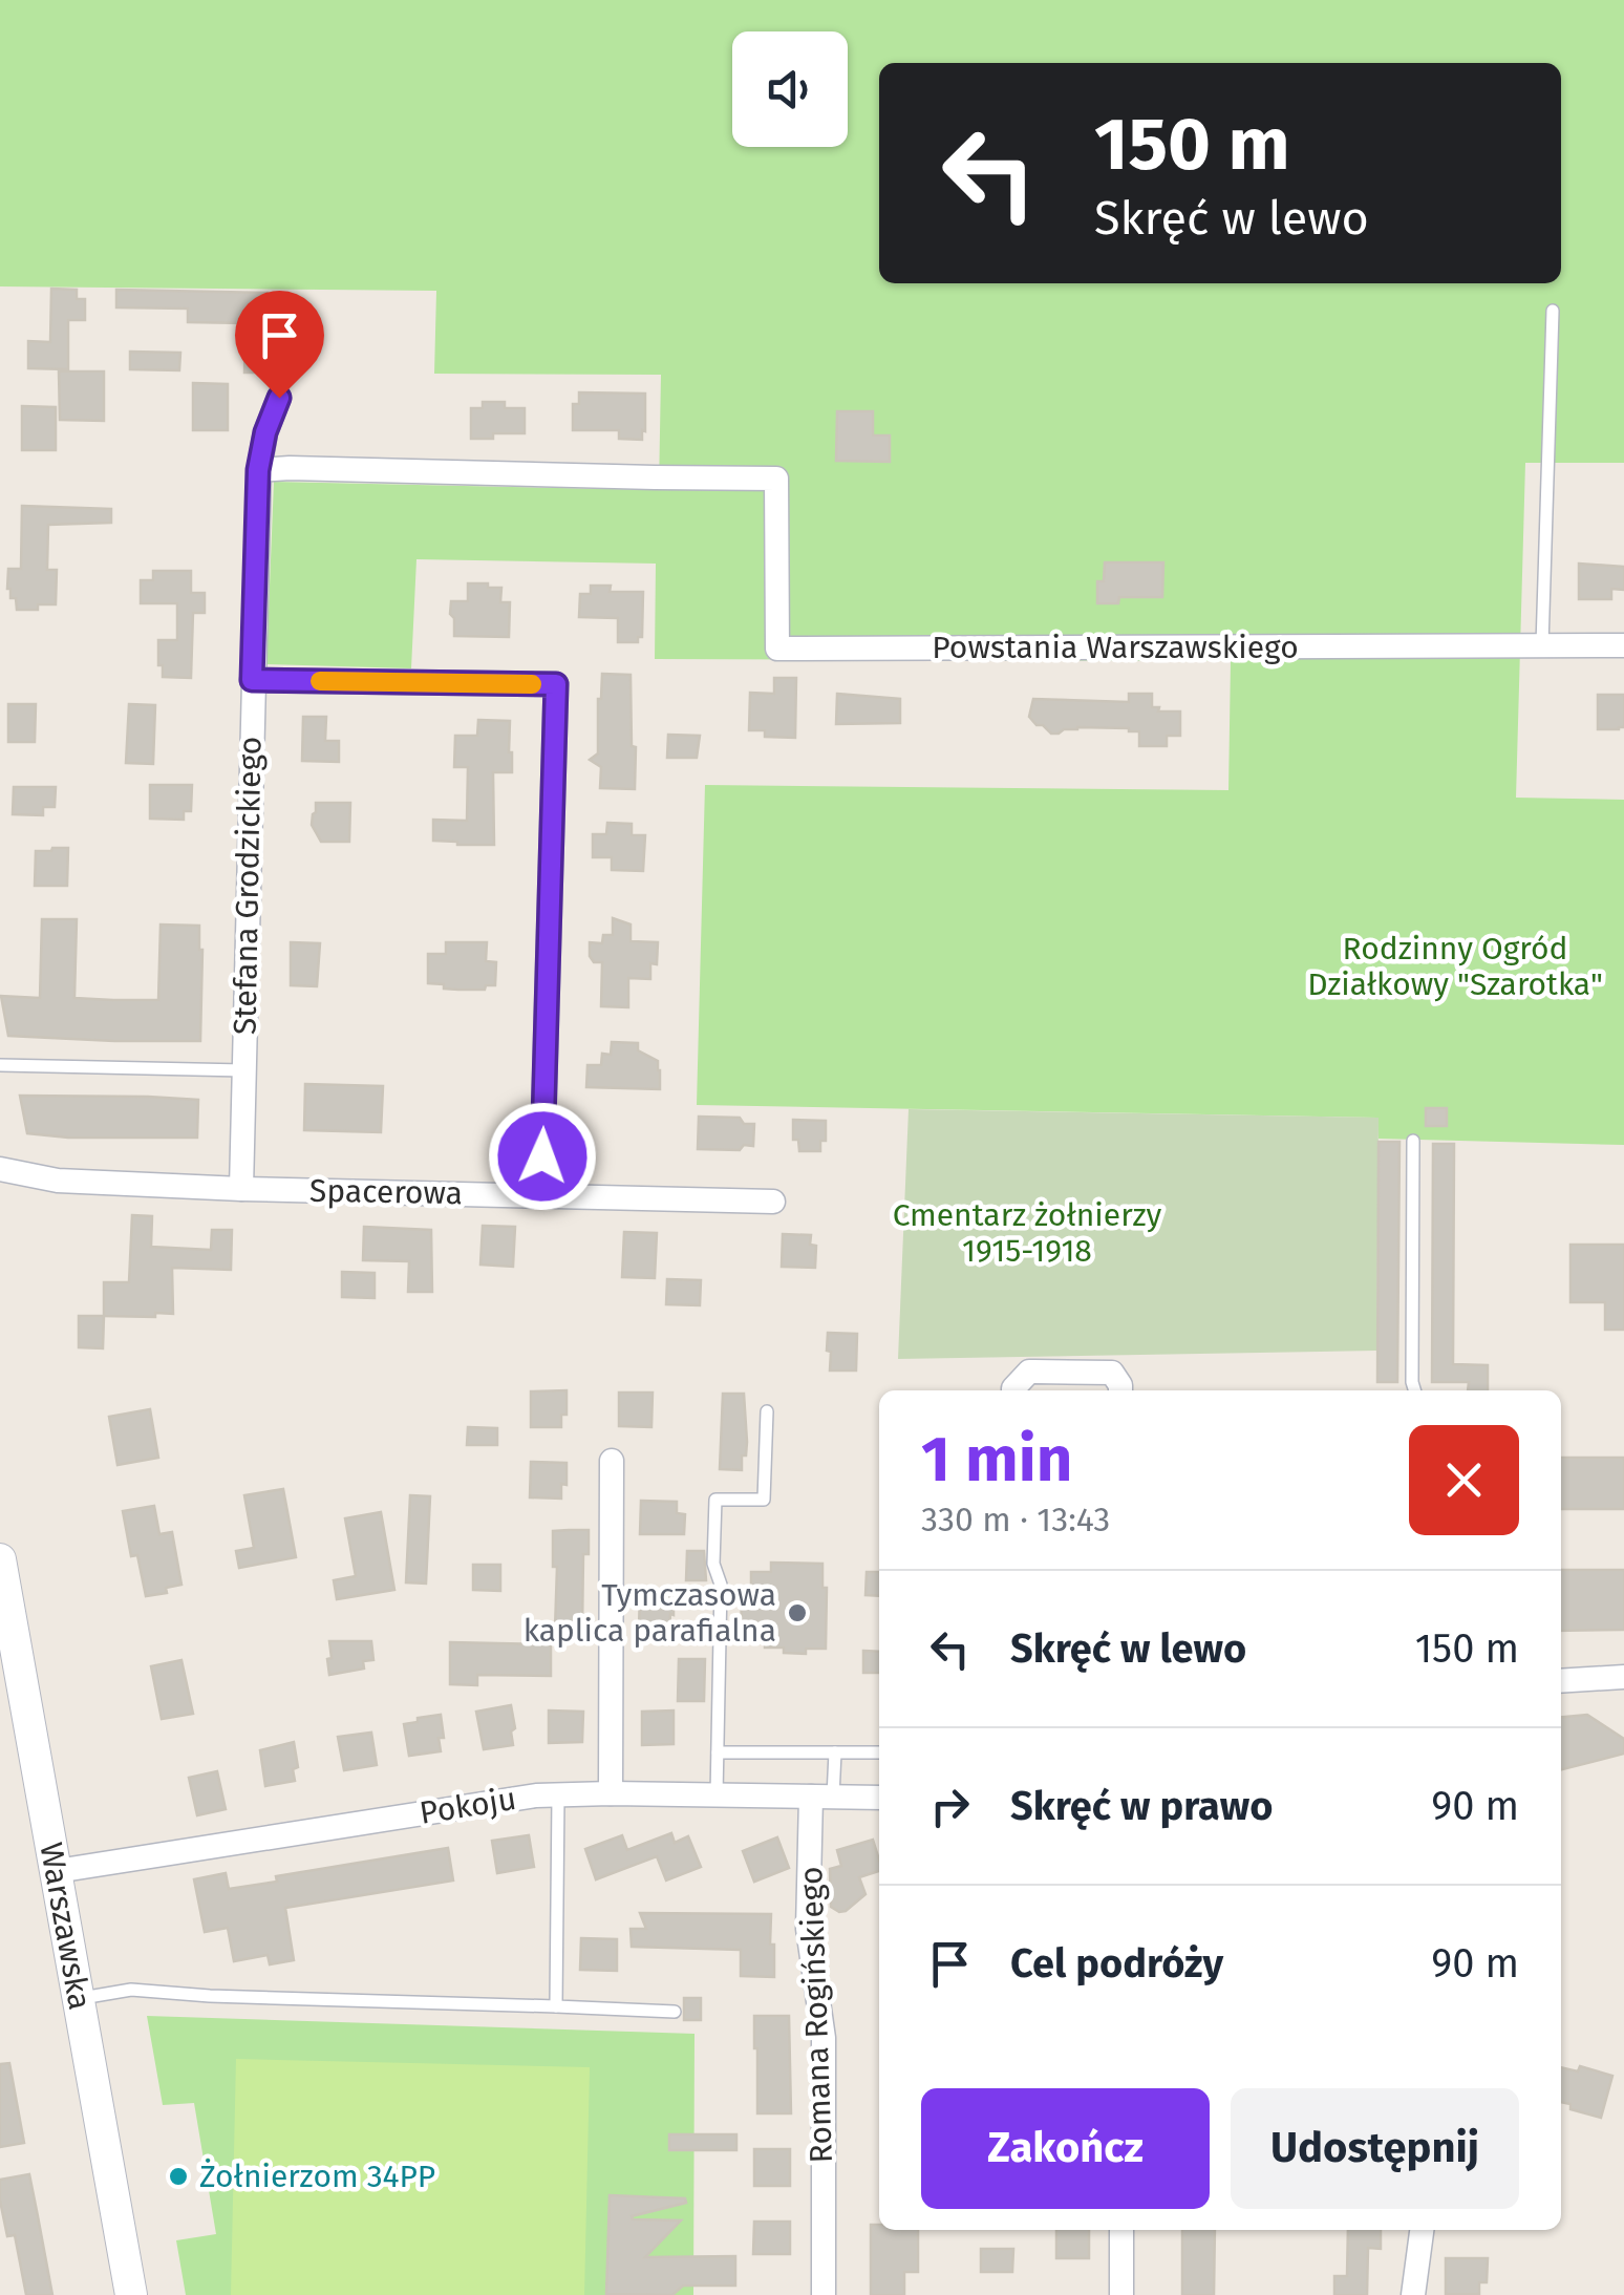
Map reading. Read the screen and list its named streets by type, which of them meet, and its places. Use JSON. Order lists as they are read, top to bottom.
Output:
{
  "streets": {
    "street": [
      "Powstania Warszawskiego",
      "Stefana Grodzickiego",
      "Spacerowa",
      "Pokoju",
      "Warszawska",
      "Romana Rogińskiego"
    ]
  },
  "crossings": [
    ["Powstania Warszawskiego", "Stefana Grodzickiego"],
    ["Stefana Grodzickiego", "Spacerowa"],
    ["Pokoju", "Warszawska"],
    ["Pokoju", "Romana Rogińskiego"]
  ],
  "parks": ["Rodzinny Ogród Działkowy \"Szarotka\"", "Cmentarz żołnierzy 1915-1918"],
  "places": ["Tymczasowa kaplica parafialna", "Żołnierzom 34PP"],
  "page": {
    "turn": ["150 m", "Skręć w lewo"],
    "heading": ["1 min", "330 m · 13:43"],
    "list": [
      {
        "name": "Skręć w lewo",
        "value": "150 m"
      },
      {
        "name": "Skręć w prawo",
        "value": "90 m"
      },
      {
        "name": "Cel podróży",
        "value": "90 m"
      }
    ],
    "buttons": ["Zakończ", "Udostępnij"]
  }
}
